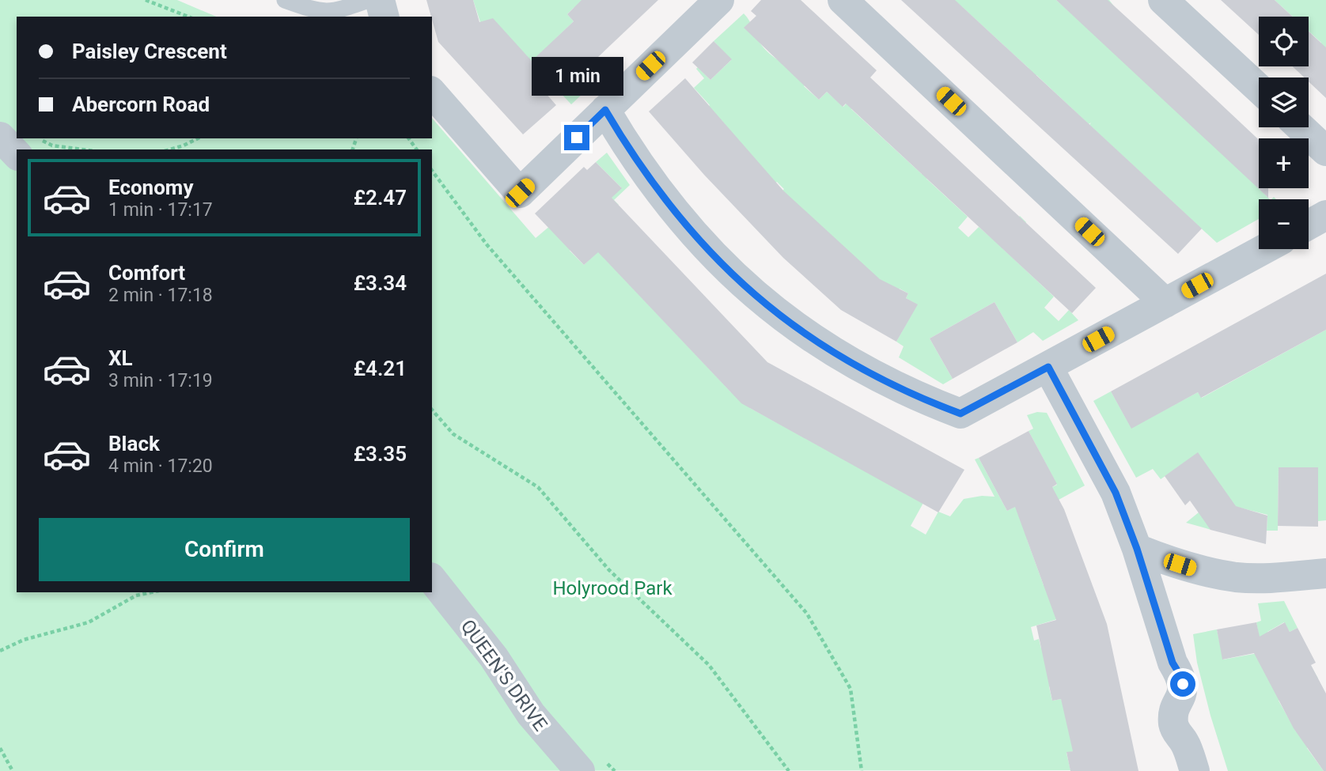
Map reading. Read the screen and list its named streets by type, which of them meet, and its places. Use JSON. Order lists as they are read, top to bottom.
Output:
{
  "streets": {
    "street": ["QUEEN'S DRIVE"]
  },
  "parks": ["Holyrood Park"],
  "page": {
    "map_buttons": ["+", "−"],
    "banner": ["Paisley Crescent", "Abercorn Road"],
    "bubble": "1 min",
    "list": [
      {
        "name": "Economy",
        "note": "1 min · 17:17",
        "value": "£2.47"
      },
      {
        "name": "Comfort",
        "note": "2 min · 17:18",
        "value": "£3.34"
      },
      {
        "name": "XL",
        "note": "3 min · 17:19",
        "value": "£4.21"
      },
      {
        "name": "Black",
        "note": "4 min · 17:20",
        "value": "£3.35"
      }
    ],
    "buttons": "Confirm"
  }
}
